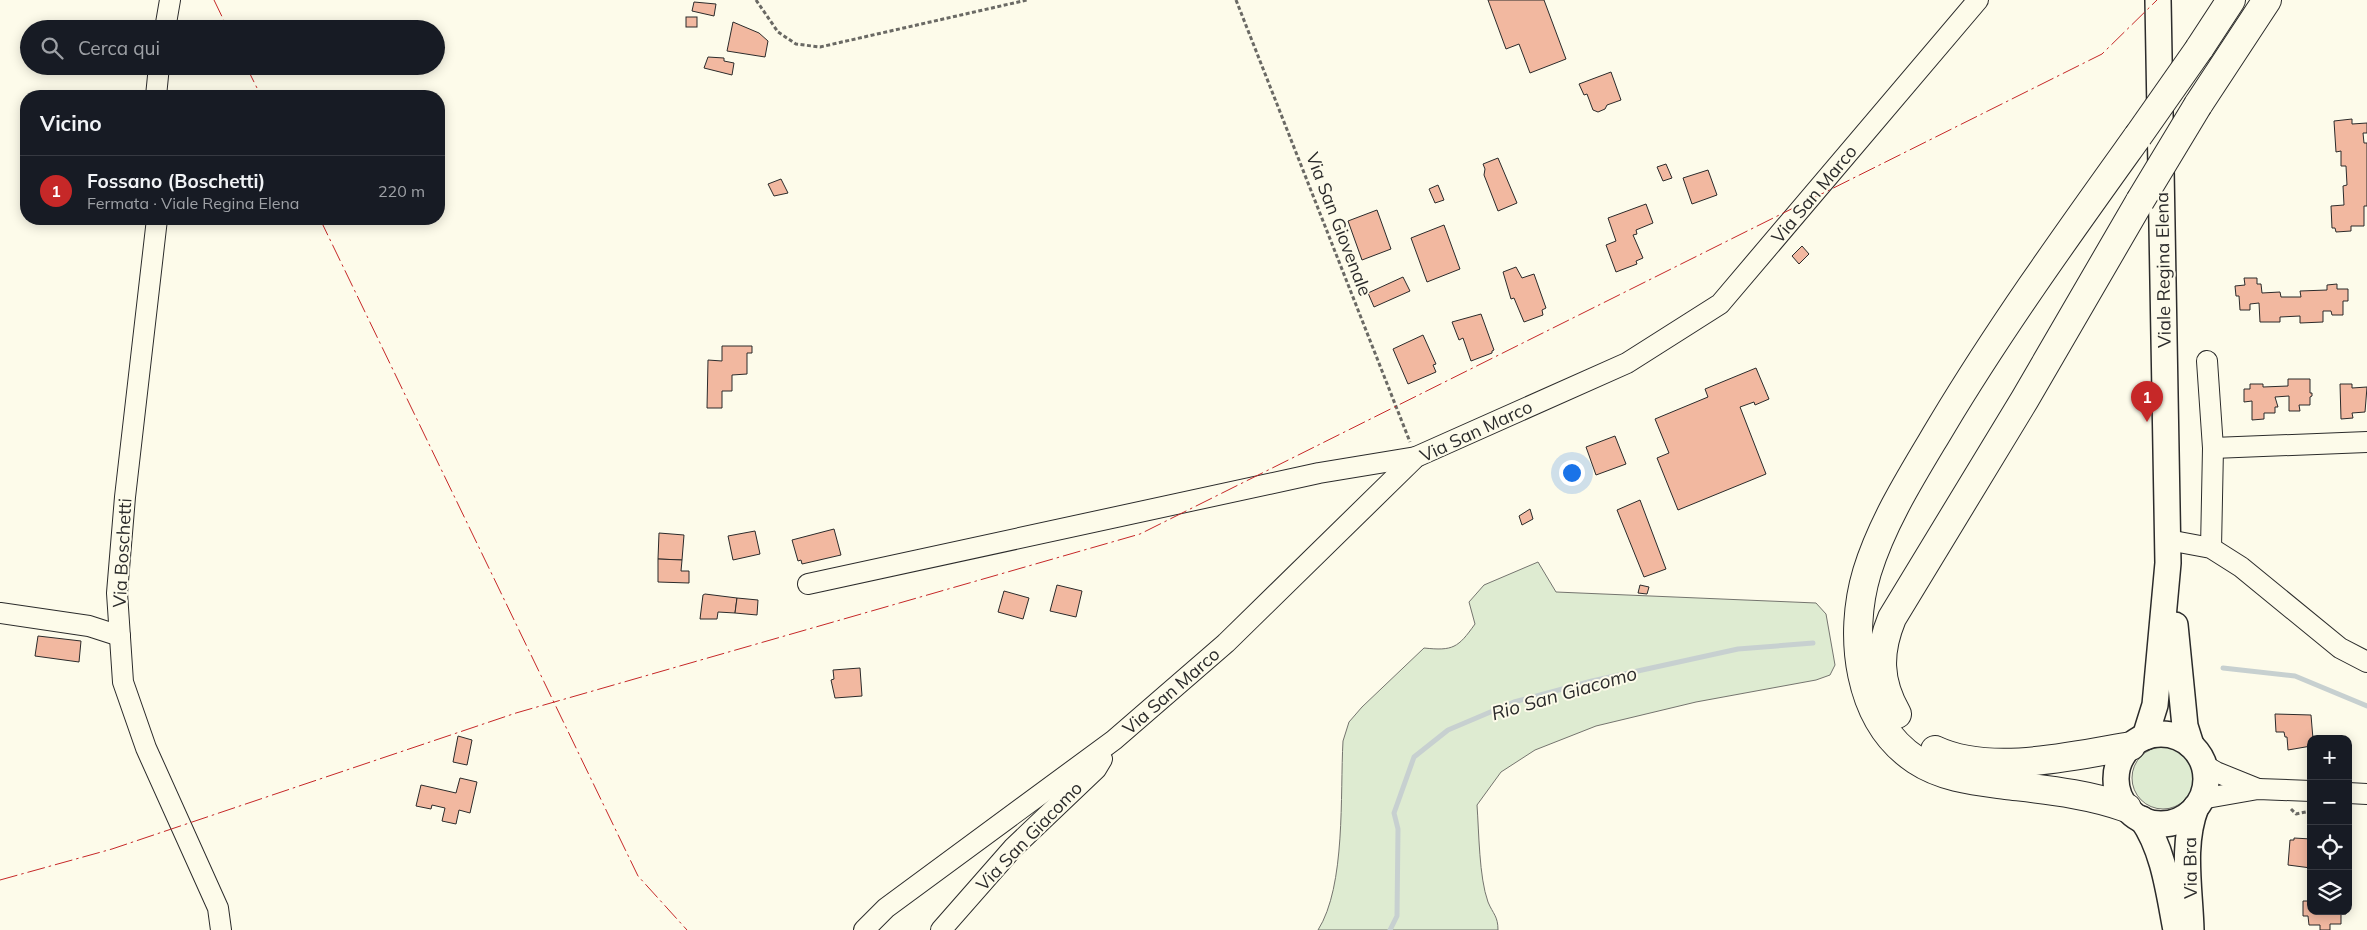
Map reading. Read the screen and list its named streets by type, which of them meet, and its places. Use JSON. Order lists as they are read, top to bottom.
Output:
{
  "streets": {
    "main road": ["Viale Regina Elena", "Via Bra"],
    "street": ["Via San Marco", "Via Boschetti", "Via San Giacomo"],
    "path": ["Via San Giovenale"]
  },
  "crossings": [
    ["Via San Marco", "Via San Giovenale"],
    ["Via San Marco", "Via San Giacomo"],
    ["Viale Regina Elena", "Via Bra"]
  ],
  "water": ["Rio San Giacomo"],
  "page": {
    "search": "Cerca qui",
    "heading": "Vicino",
    "list": [
      {
        "mark": "1",
        "name": "Fossano (Boschetti)",
        "note": "Fermata · Viale Regina Elena",
        "value": "220 m"
      }
    ],
    "pins": "1",
    "map_buttons": ["+", "−"]
  }
}
